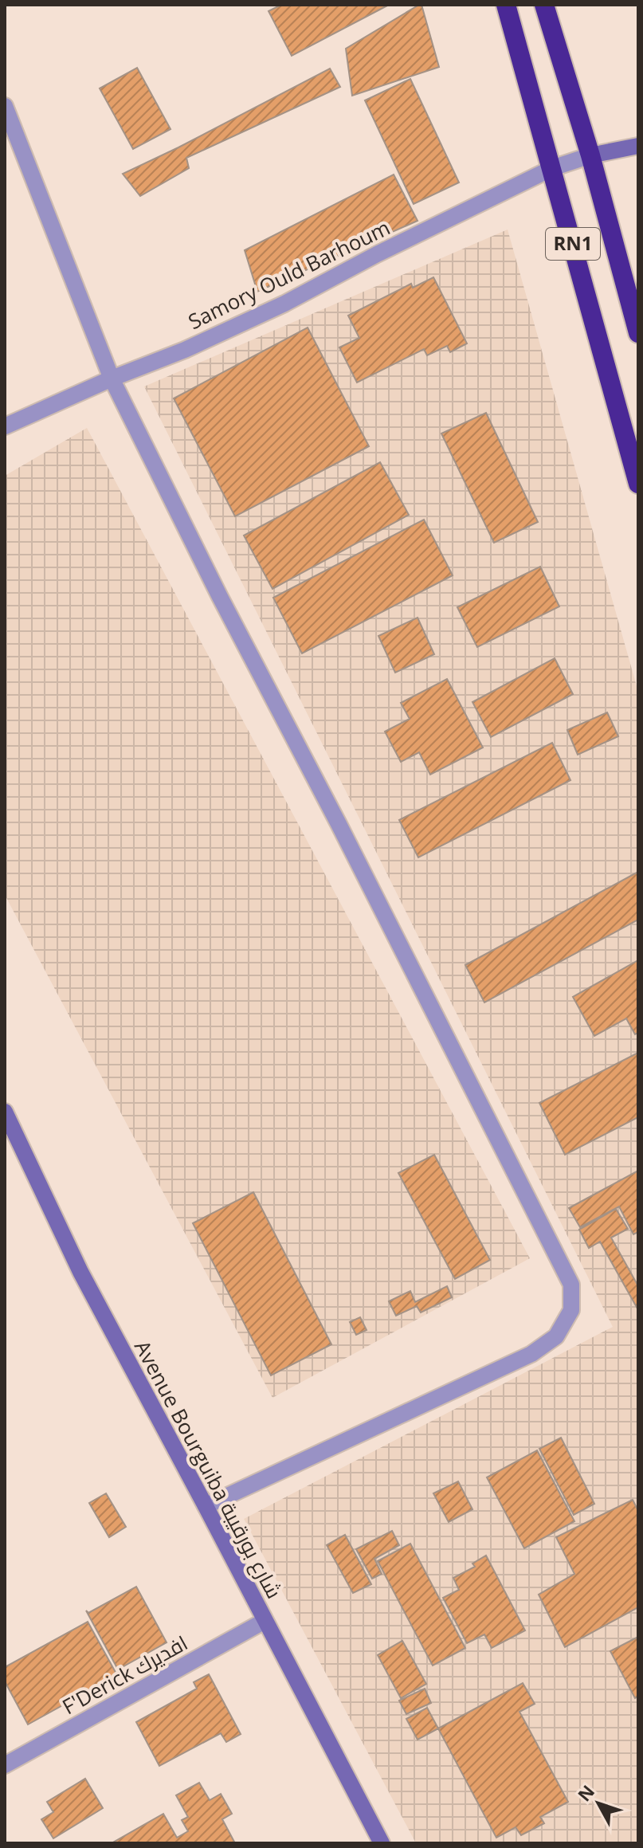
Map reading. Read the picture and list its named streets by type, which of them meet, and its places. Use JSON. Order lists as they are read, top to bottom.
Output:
{
  "streets": {
    "highway": ["RN1"],
    "street": ["Samory Ould Barhoum", "Avenue Bourguiba شارع بورقيبة", "F'Derick افديرك"]
  },
  "crossings": [
    ["RN1", "Samory Ould Barhoum"],
    ["Avenue Bourguiba شارع بورقيبة", "F'Derick افديرك"]
  ],
  "north": "top left"
}
